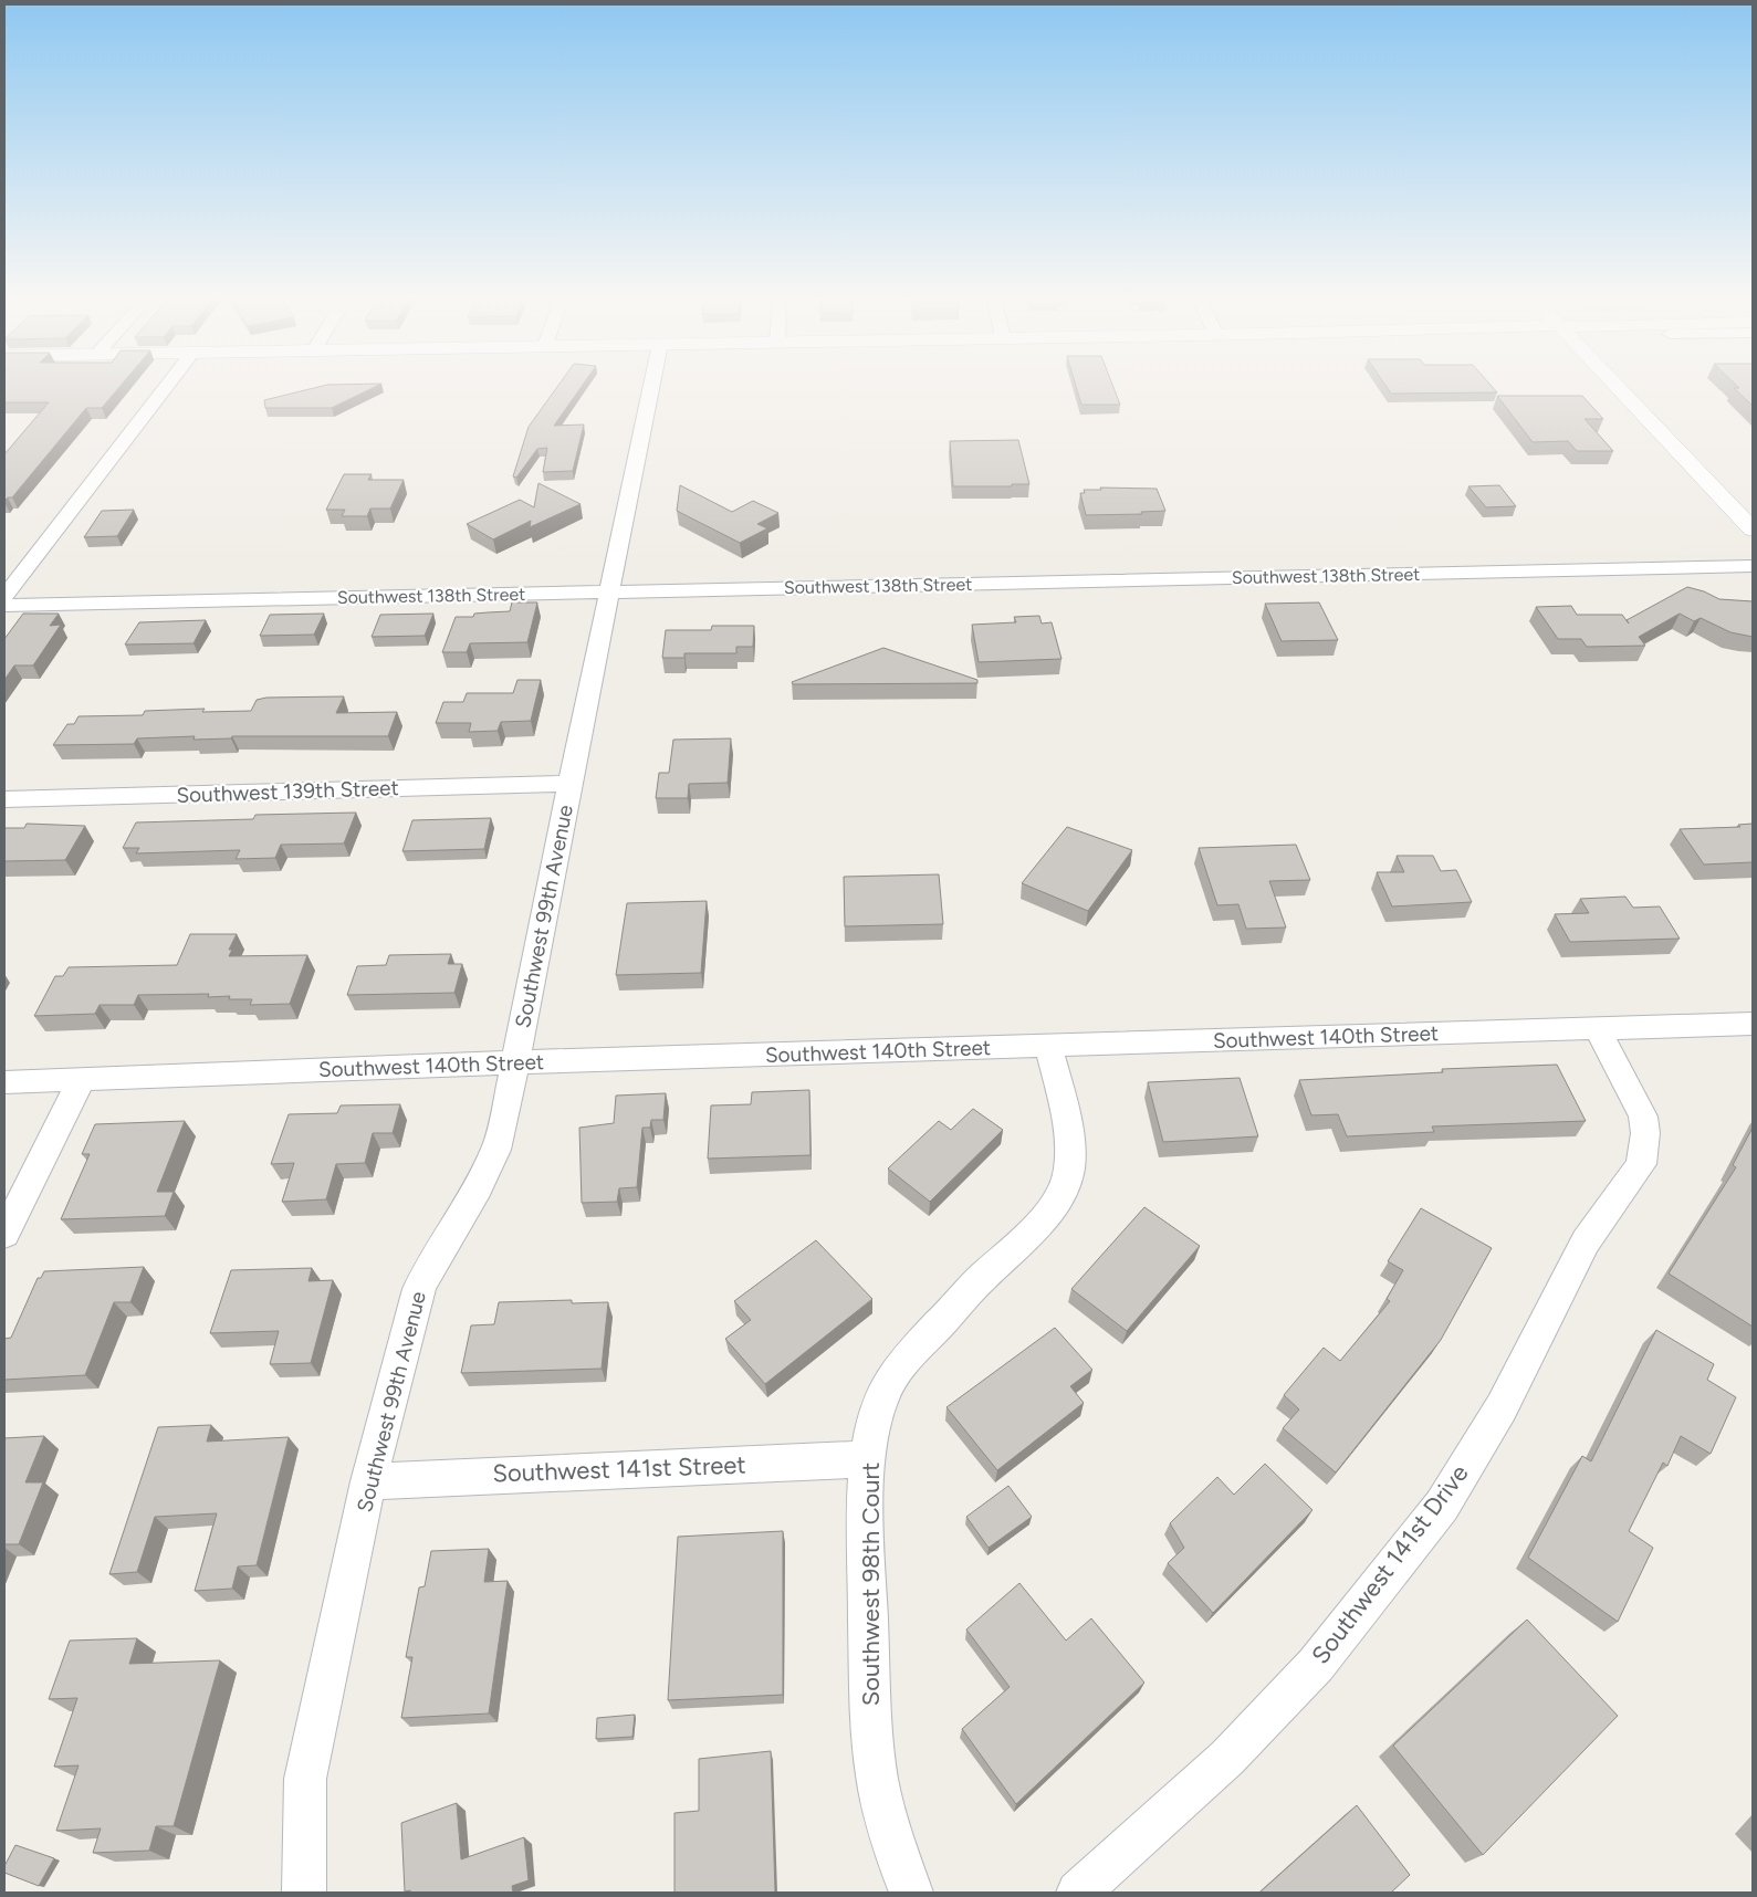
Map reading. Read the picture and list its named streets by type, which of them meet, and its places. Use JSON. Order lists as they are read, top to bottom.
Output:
{
  "streets": {
    "street": [
      "Southwest 138th Street",
      "Southwest 139th Street",
      "Southwest 99th Avenue",
      "Southwest 140th Street",
      "Southwest 141st Street",
      "Southwest 141st Drive",
      "Southwest 98th Court"
    ]
  },
  "crossings": [
    ["Southwest 138th Street", "Southwest 99th Avenue"],
    ["Southwest 139th Street", "Southwest 99th Avenue"],
    ["Southwest 99th Avenue", "Southwest 140th Street"],
    ["Southwest 99th Avenue", "Southwest 141st Street"],
    ["Southwest 140th Street", "Southwest 141st Drive"],
    ["Southwest 140th Street", "Southwest 98th Court"],
    ["Southwest 141st Street", "Southwest 98th Court"]
  ]
}
